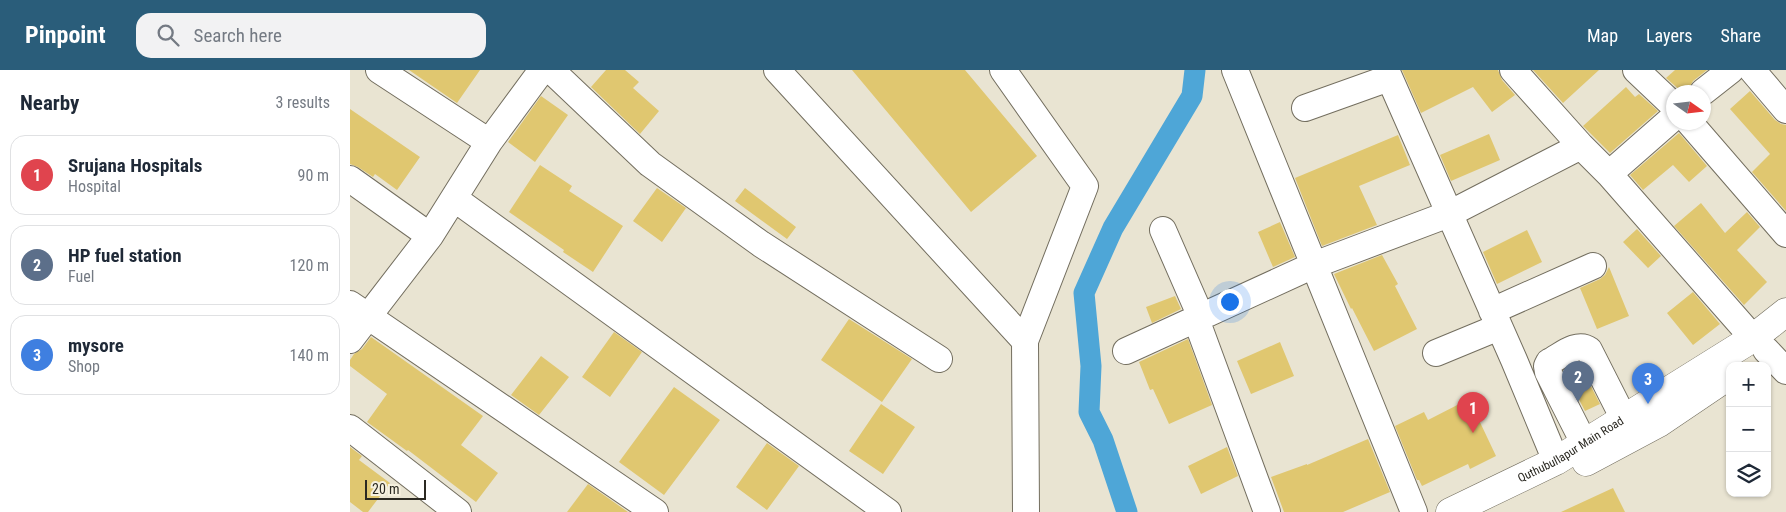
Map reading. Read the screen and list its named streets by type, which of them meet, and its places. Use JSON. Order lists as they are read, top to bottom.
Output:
{
  "streets": {
    "main road": ["Quthubullapur Main Road"]
  },
  "scale_bar": "20 m",
  "north": "right",
  "page": {
    "header": "Pinpoint",
    "search": "Search here",
    "nav": ["Map", "Layers", "Share"],
    "heading": ["Nearby", "3 results"],
    "list": [
      {
        "mark": "1",
        "name": "Srujana Hospitals",
        "note": "Hospital",
        "value": "90 m"
      },
      {
        "mark": "2",
        "name": "HP fuel station",
        "note": "Fuel",
        "value": "120 m"
      },
      {
        "mark": "3",
        "name": "mysore",
        "note": "Shop",
        "value": "140 m"
      }
    ],
    "pins": ["2", "3", "1"],
    "map_buttons": ["+", "−"],
    "scale": "20 m"
  }
}
